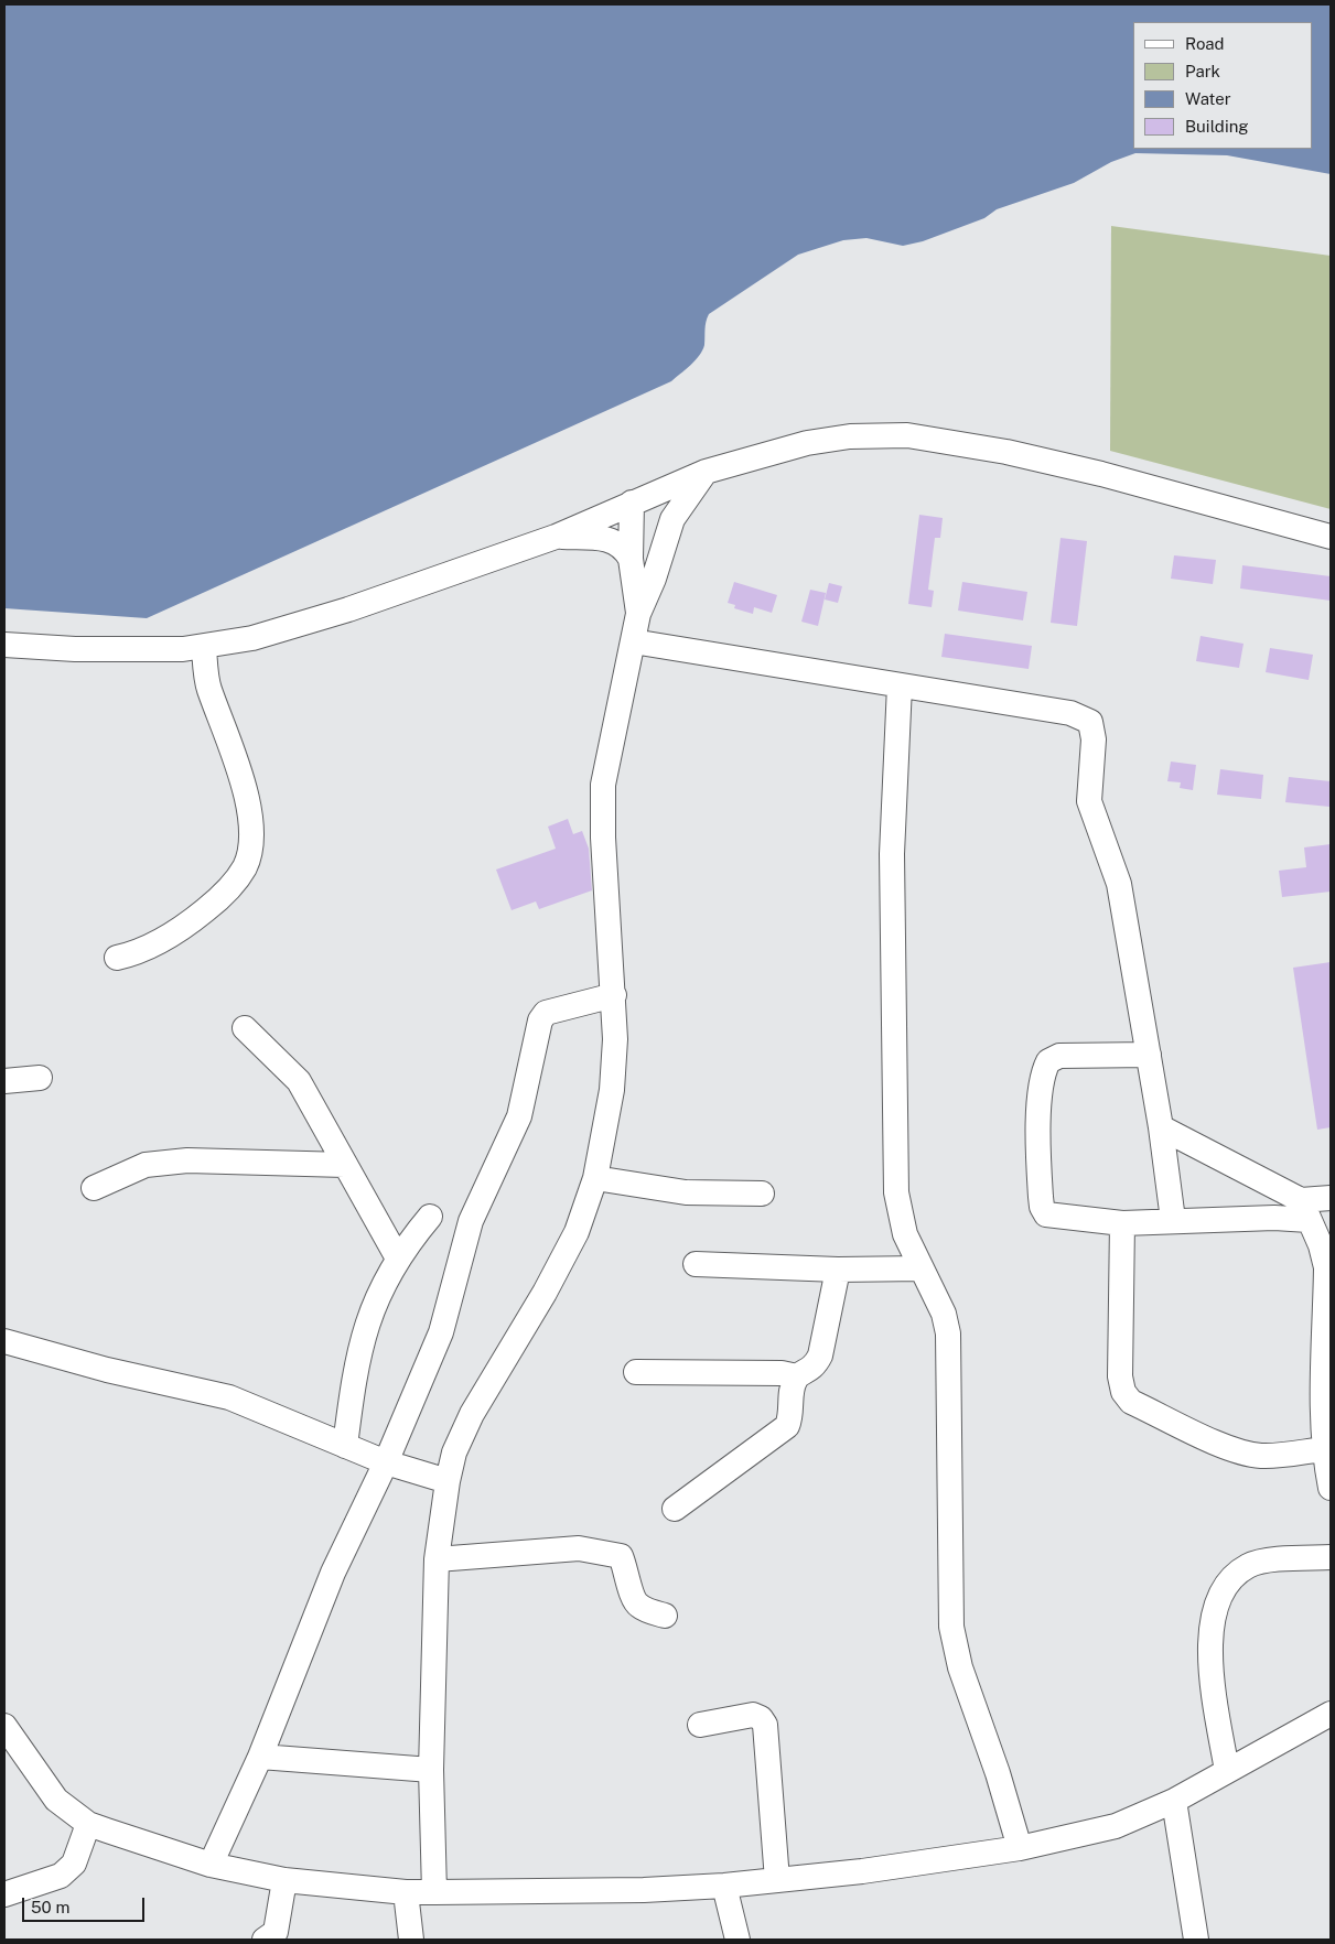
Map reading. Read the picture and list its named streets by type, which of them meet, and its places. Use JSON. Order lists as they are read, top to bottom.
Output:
{
  "legend": [
    "Road",
    "Park",
    "Water",
    "Building"
  ],
  "scale_bar": "50 m"
}
